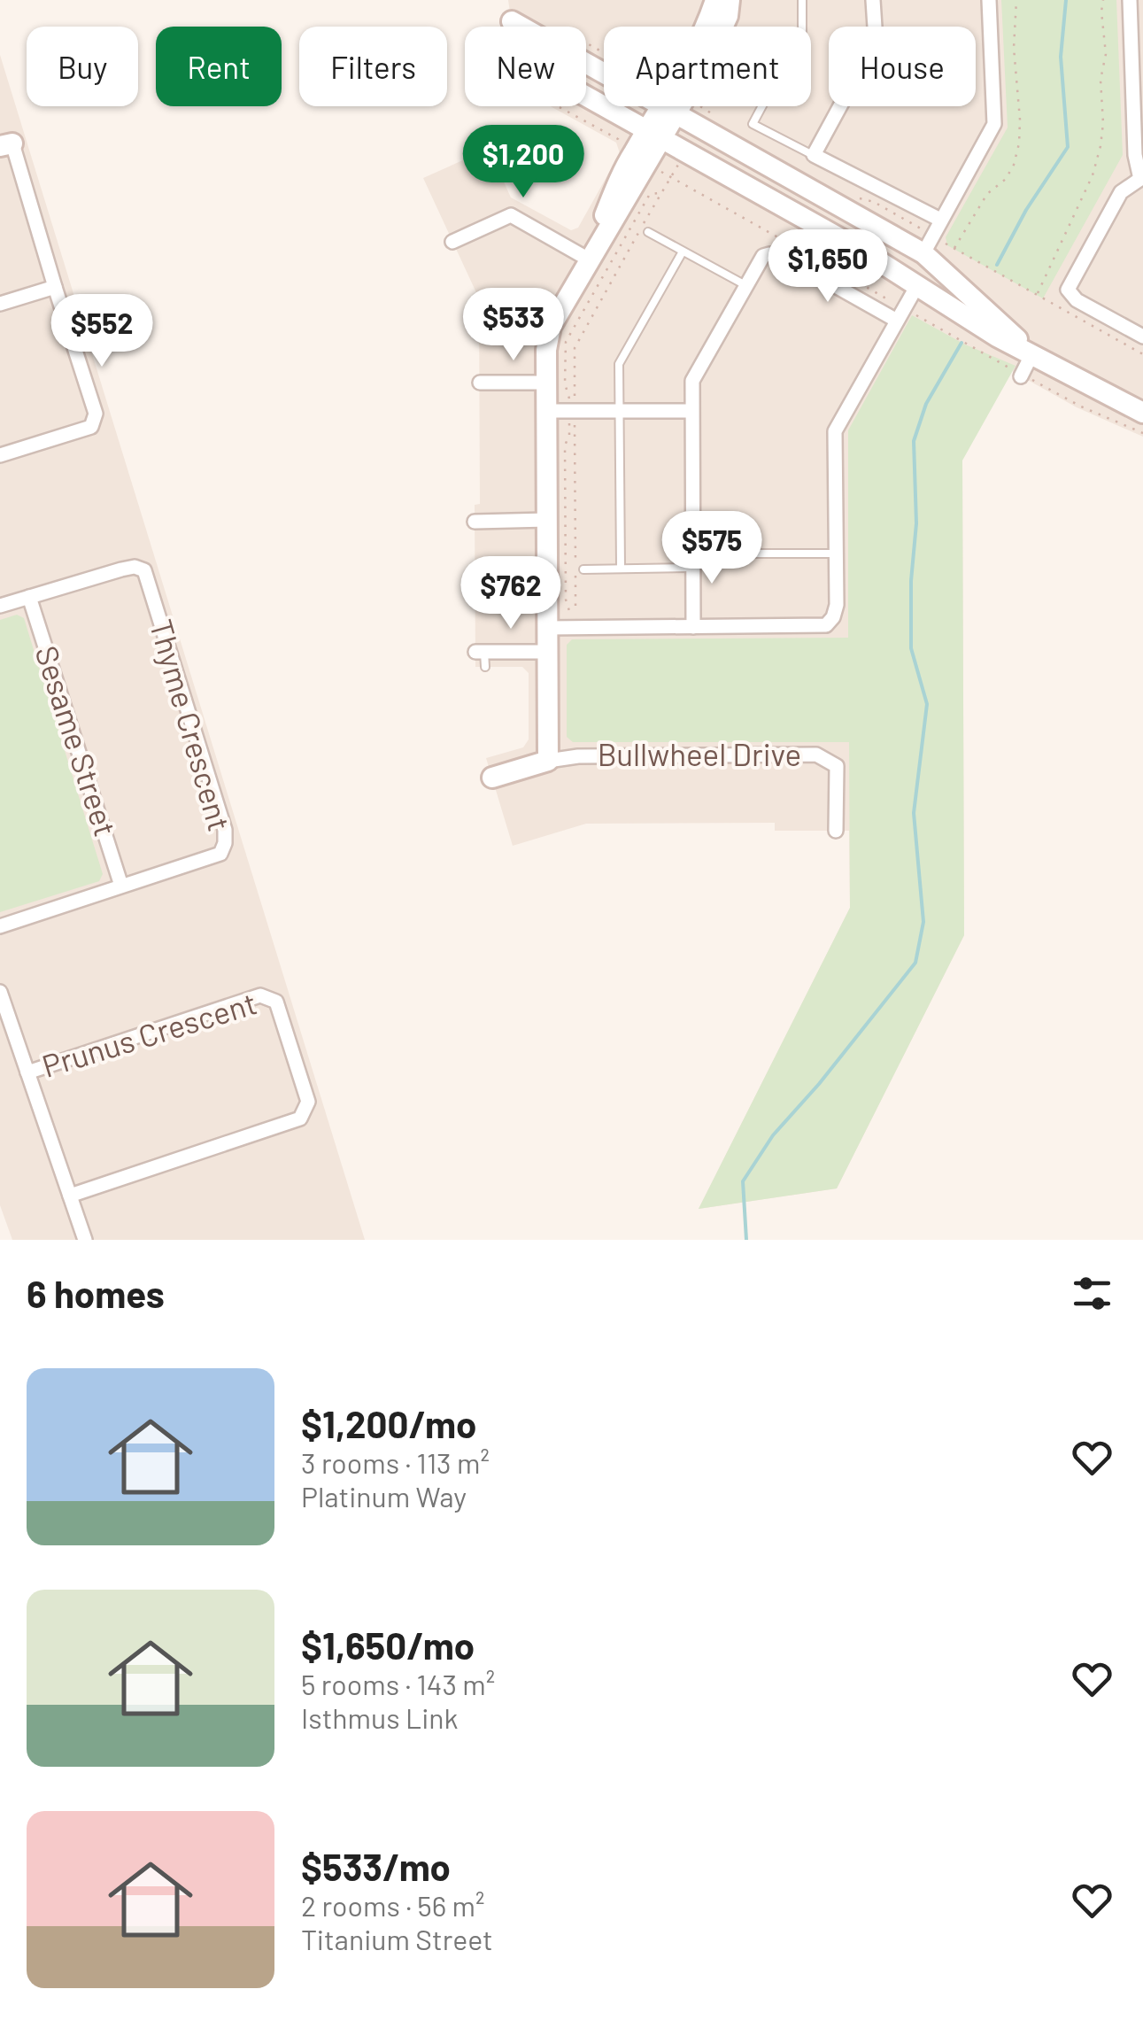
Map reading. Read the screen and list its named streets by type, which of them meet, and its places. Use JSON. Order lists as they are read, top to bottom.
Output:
{
  "streets": {
    "street": [
      "Thyme Crescent",
      "Sesame Street",
      "Bullwheel Drive",
      "Prunus Crescent"
    ]
  },
  "crossings": [
    ["Thyme Crescent", "Sesame Street"]
  ],
  "page": {
    "chip": [
      "Buy",
      "Rent",
      "Filters",
      "New",
      "Apartment",
      "House"
    ],
    "price": [
      "$1,200",
      "$1,650",
      "$533",
      "$552",
      "$575",
      "$762"
    ],
    "heading": "6 homes",
    "list": [
      {
        "name": "$1,200/mo",
        "note": "3 rooms · 113 m² · Platinum Way"
      },
      {
        "name": "$1,650/mo",
        "note": "5 rooms · 143 m² · Isthmus Link"
      },
      {
        "name": "$533/mo",
        "note": "2 rooms · 56 m² · Titanium Street"
      }
    ]
  }
}
